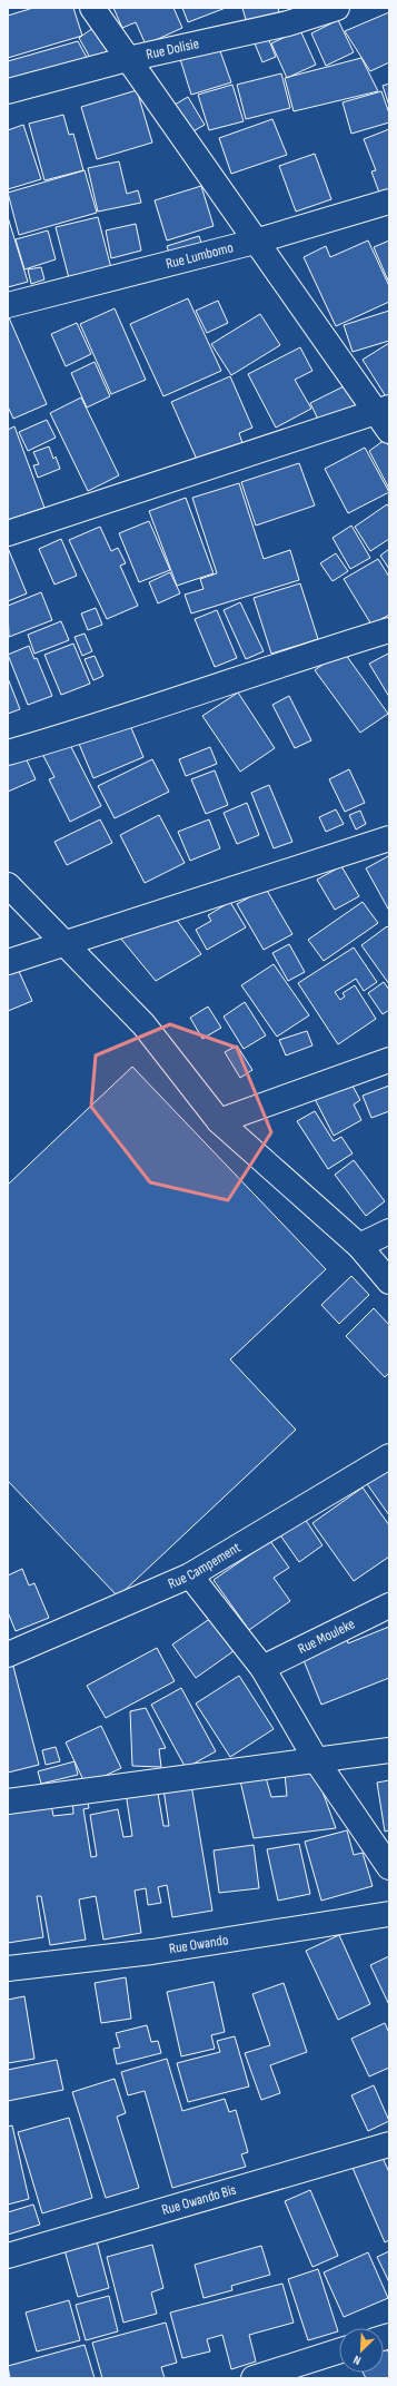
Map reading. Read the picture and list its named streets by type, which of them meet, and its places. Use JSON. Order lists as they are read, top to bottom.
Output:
{
  "streets": {
    "street": [
      "Rue Dolisie",
      "Rue Lumbomo",
      "Rue Campement",
      "Rue Mouleke",
      "Rue Owando",
      "Rue Owando Bis"
    ]
  },
  "north": "bottom left"
}
